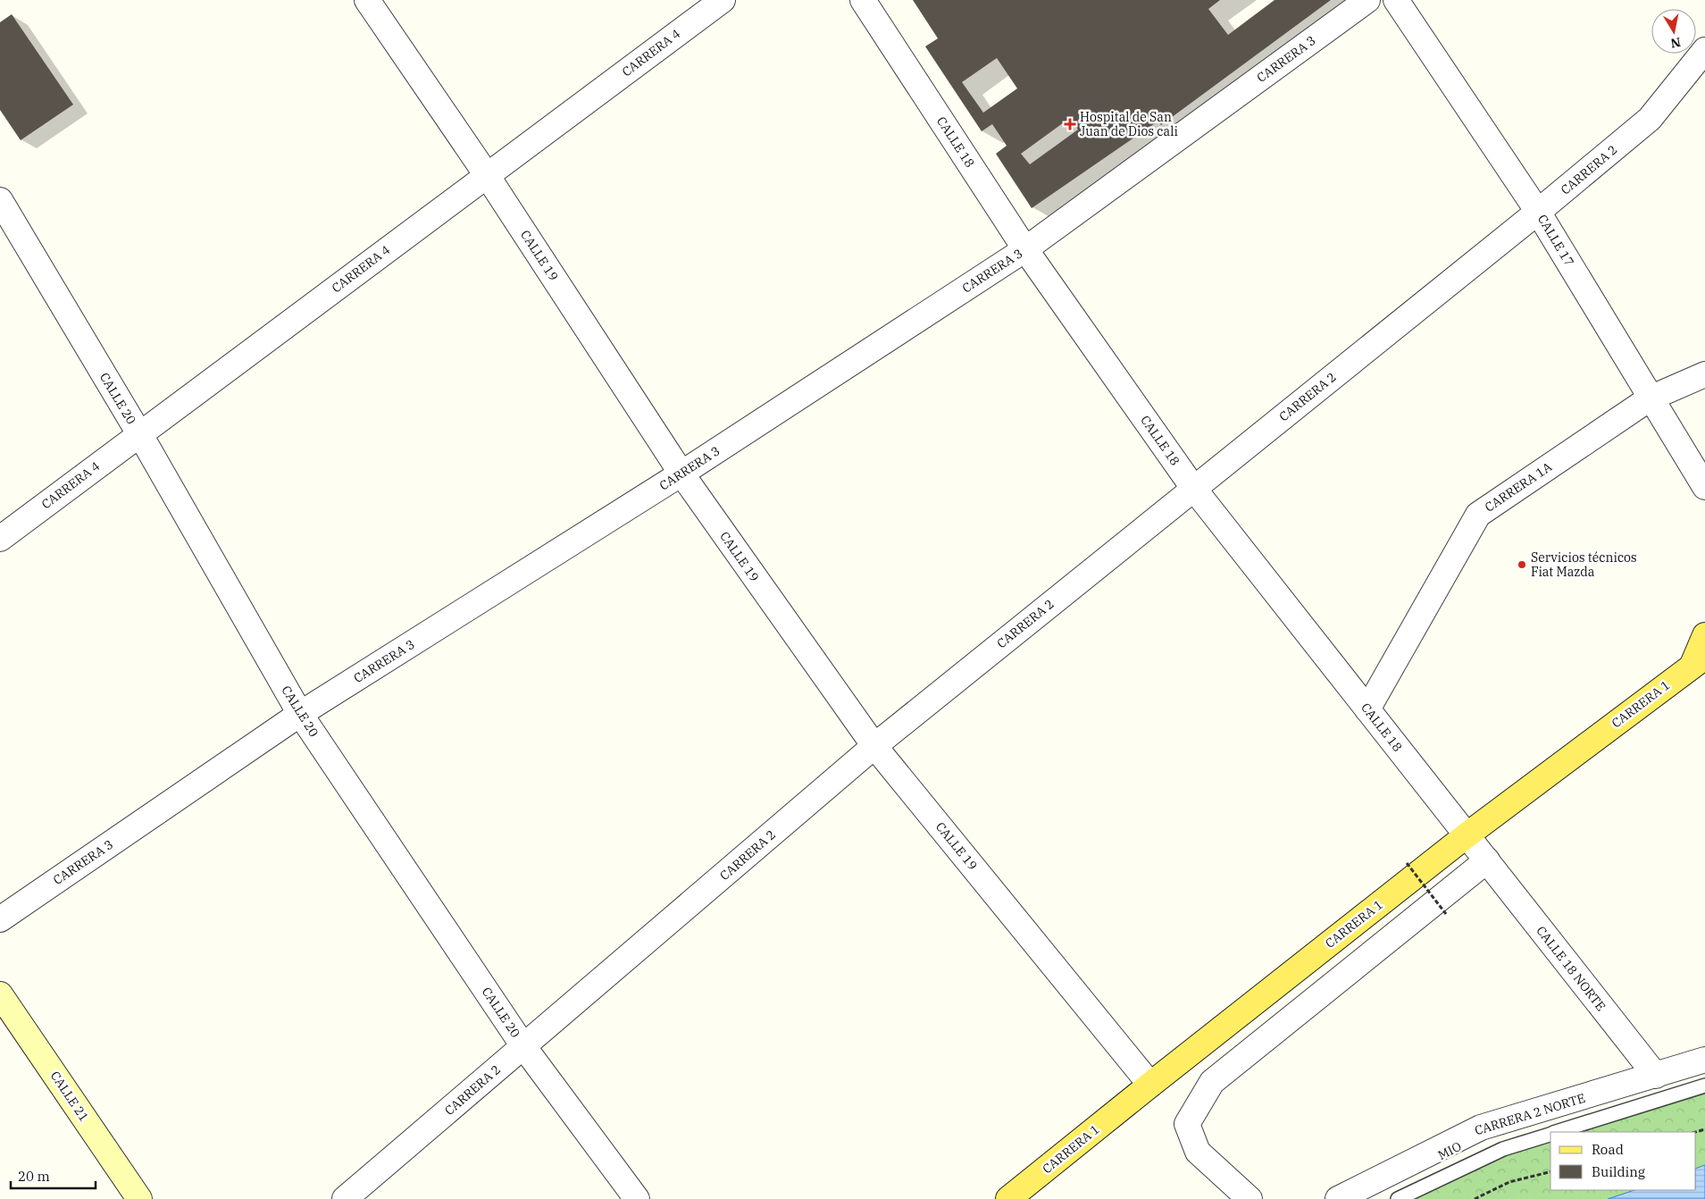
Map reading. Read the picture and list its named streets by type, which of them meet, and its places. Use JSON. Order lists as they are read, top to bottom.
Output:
{
  "streets": {
    "main road": ["CARRERA 1", "CALLE 21"],
    "street": [
      "CARRERA 4",
      "CARRERA 3",
      "CALLE 18",
      "CARRERA 2",
      "CALLE 17",
      "CALLE 19",
      "CALLE 20",
      "CARRERA 1A",
      "CALLE 18 NORTE",
      "CARRERA 2 NORTE"
    ],
    "lane": ["MIO"]
  },
  "crossings": [
    ["CARRERA 4", "CALLE 19"],
    ["CARRERA 4", "CALLE 20"],
    ["CARRERA 3", "CALLE 18"],
    ["CARRERA 3", "CALLE 19"],
    ["CARRERA 3", "CALLE 20"],
    ["CALLE 18", "CARRERA 2"],
    ["CALLE 18", "CARRERA 1A"],
    ["CALLE 18", "CARRERA 1"],
    ["CALLE 18", "CALLE 18 NORTE"],
    ["CARRERA 2", "CALLE 17"],
    ["CARRERA 2", "CALLE 19"],
    ["CARRERA 2", "CALLE 20"],
    ["CALLE 17", "CARRERA 1A"],
    ["CALLE 19", "CARRERA 1"],
    ["CALLE 18 NORTE", "CARRERA 2 NORTE"]
  ],
  "places": {
    "health": ["Hospital de San Juan de Dios cali"],
    "other": ["Servicios técnicos Fiat Mazda"]
  },
  "legend": ["Road", "Building"],
  "scale_bar": "20 m",
  "north": "bottom"
}
